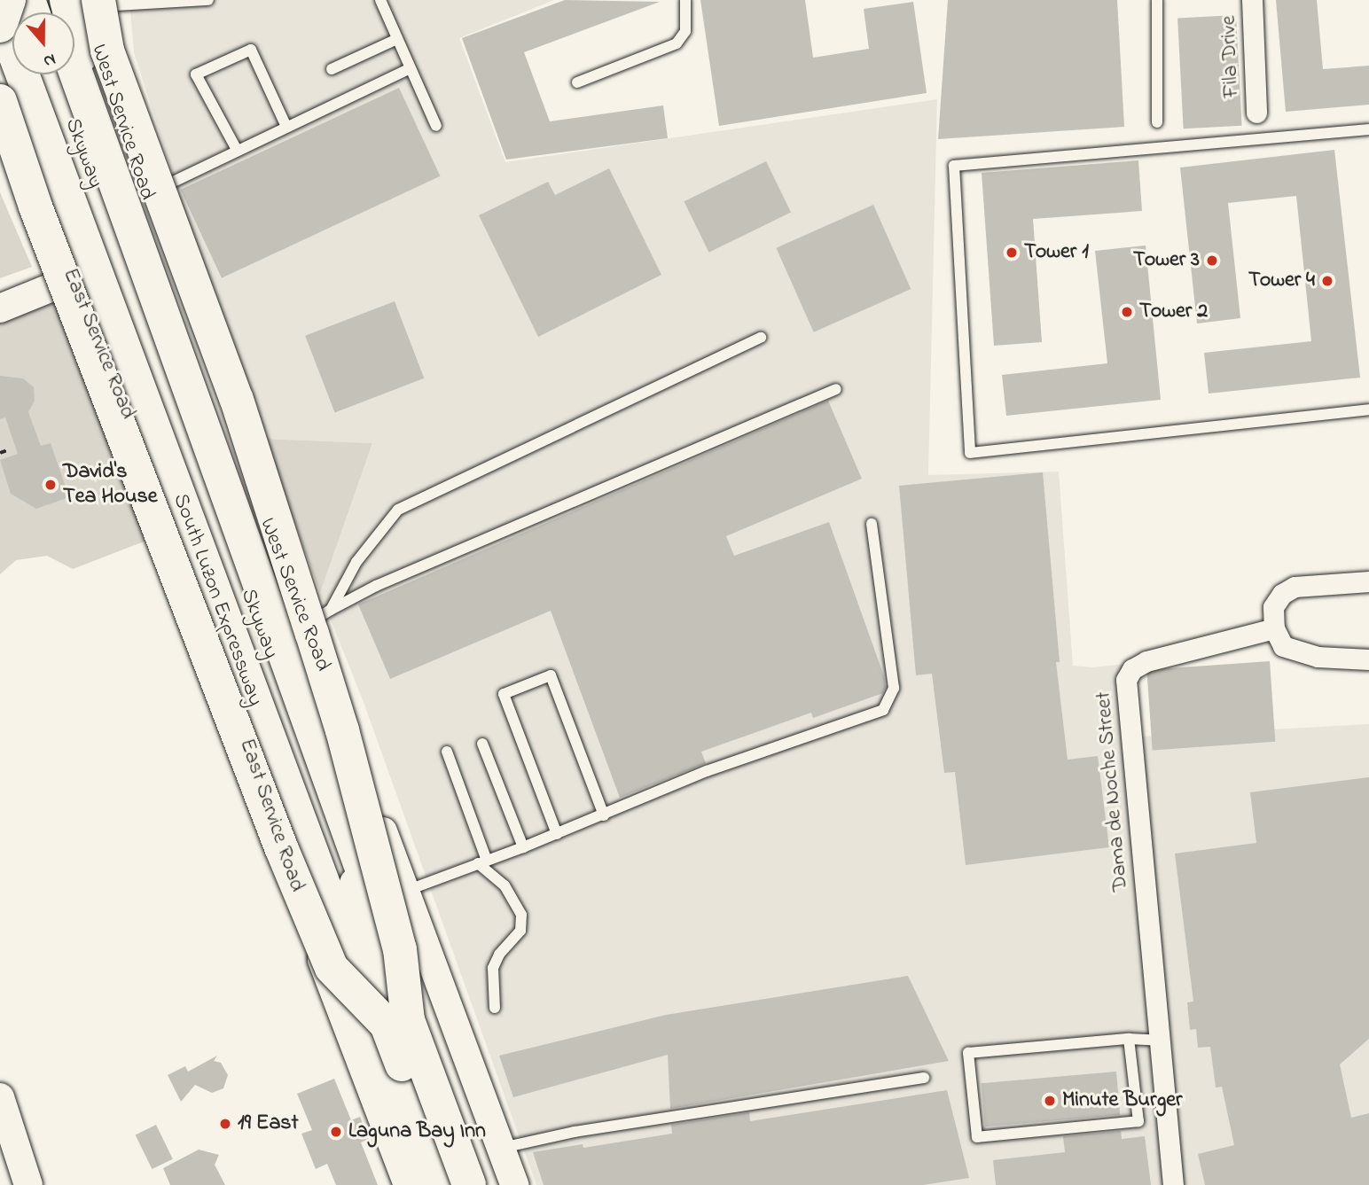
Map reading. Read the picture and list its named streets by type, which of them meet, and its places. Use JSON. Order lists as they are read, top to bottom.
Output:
{
  "streets": {
    "highway": ["Skyway", "South Luzon Expressway"],
    "main road": ["West Service Road", "East Service Road"],
    "street": ["Fila Drive", "Dama de Noche Street"]
  },
  "crossings": [
    ["Skyway", "East Service Road"],
    ["Skyway", "South Luzon Expressway"],
    ["East Service Road", "South Luzon Expressway"]
  ],
  "places": [
    "Tower 1",
    "Tower 3",
    "Tower 4",
    "Tower 2",
    "David's Tea House",
    "Minute Burger",
    "19 East",
    "Laguna Bay Inn"
  ],
  "north": "bottom"
}
